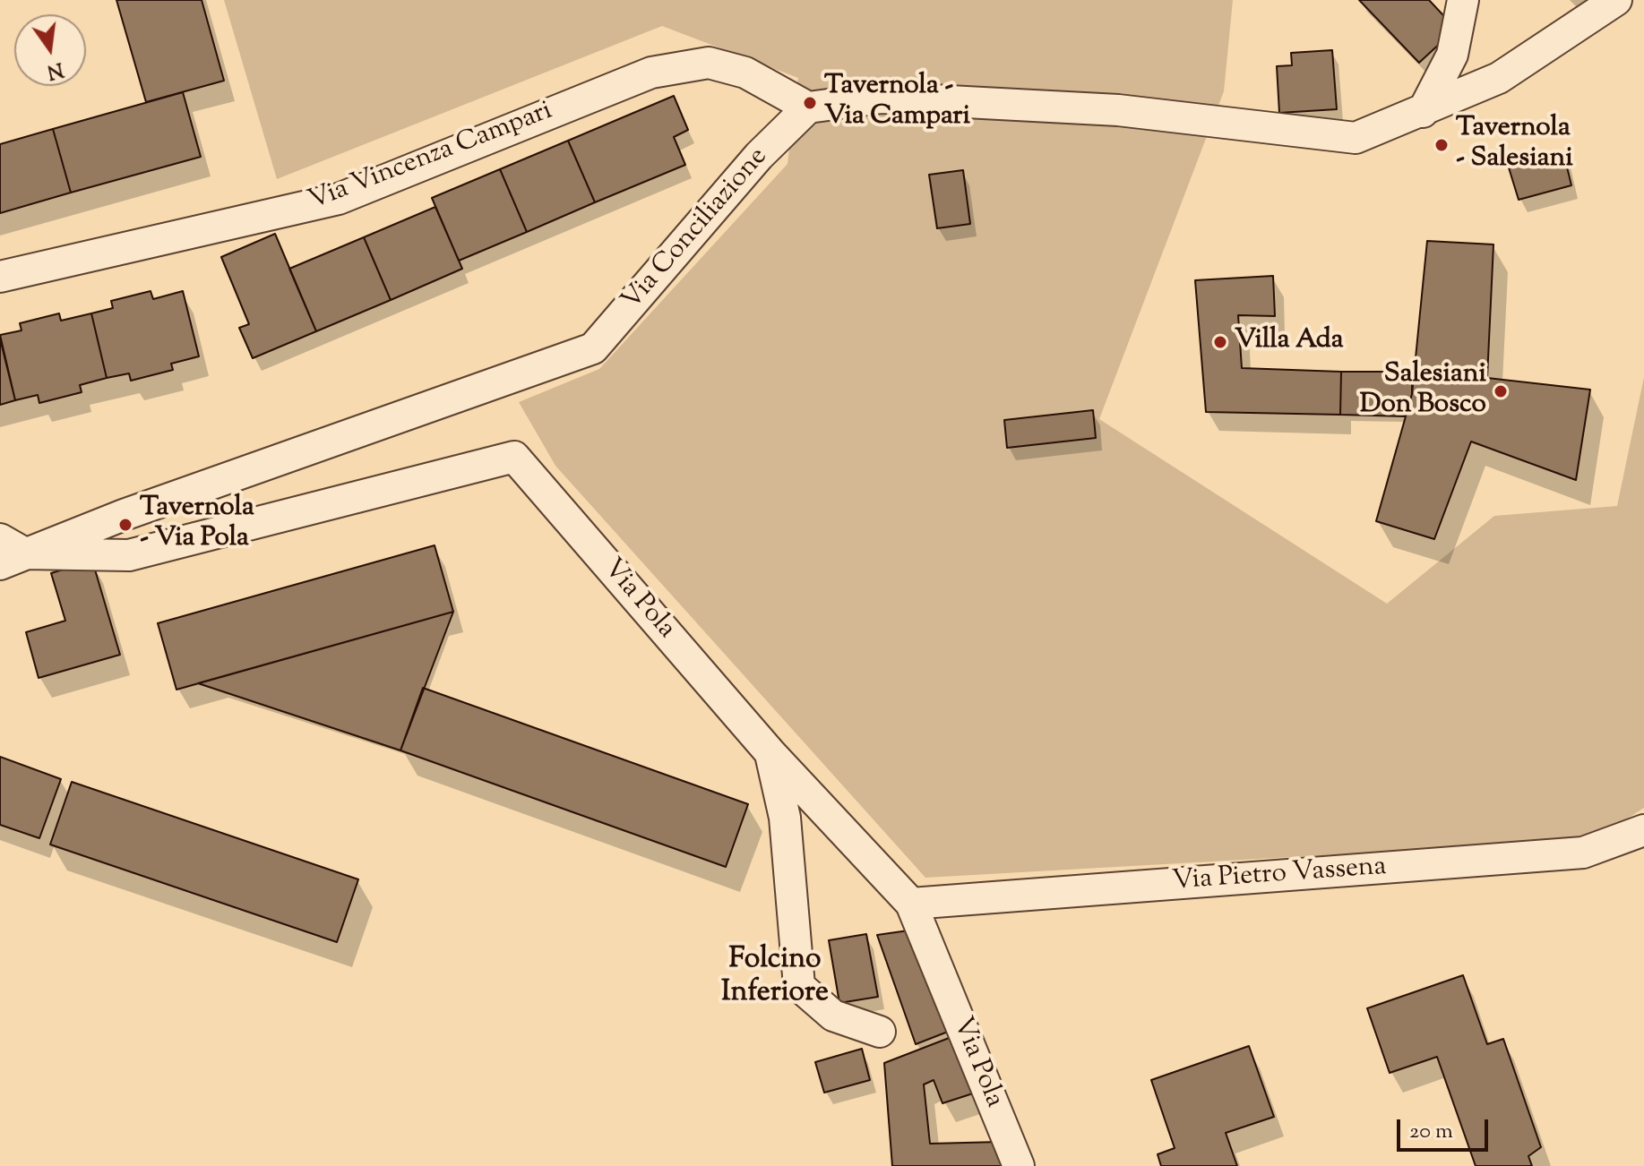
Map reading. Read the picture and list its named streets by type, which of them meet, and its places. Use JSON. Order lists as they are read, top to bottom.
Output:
{
  "streets": {
    "street": [
      "Via Vincenza Campari",
      "Via Conciliazione",
      "Via Pola",
      "Via Pietro Vassena"
    ]
  },
  "crossings": [
    ["Via Vincenza Campari", "Via Conciliazione"],
    ["Via Conciliazione", "Via Pola"],
    ["Via Pola", "Via Pietro Vassena"]
  ],
  "districts": ["Folcino Inferiore"],
  "places": [
    "Tavernola - Via Campari",
    "Tavernola - Salesiani",
    "Villa Ada",
    "Salesiani Don Bosco",
    "Tavernola - Via Pola"
  ],
  "scale_bar": "20 m",
  "north": "bottom"
}
